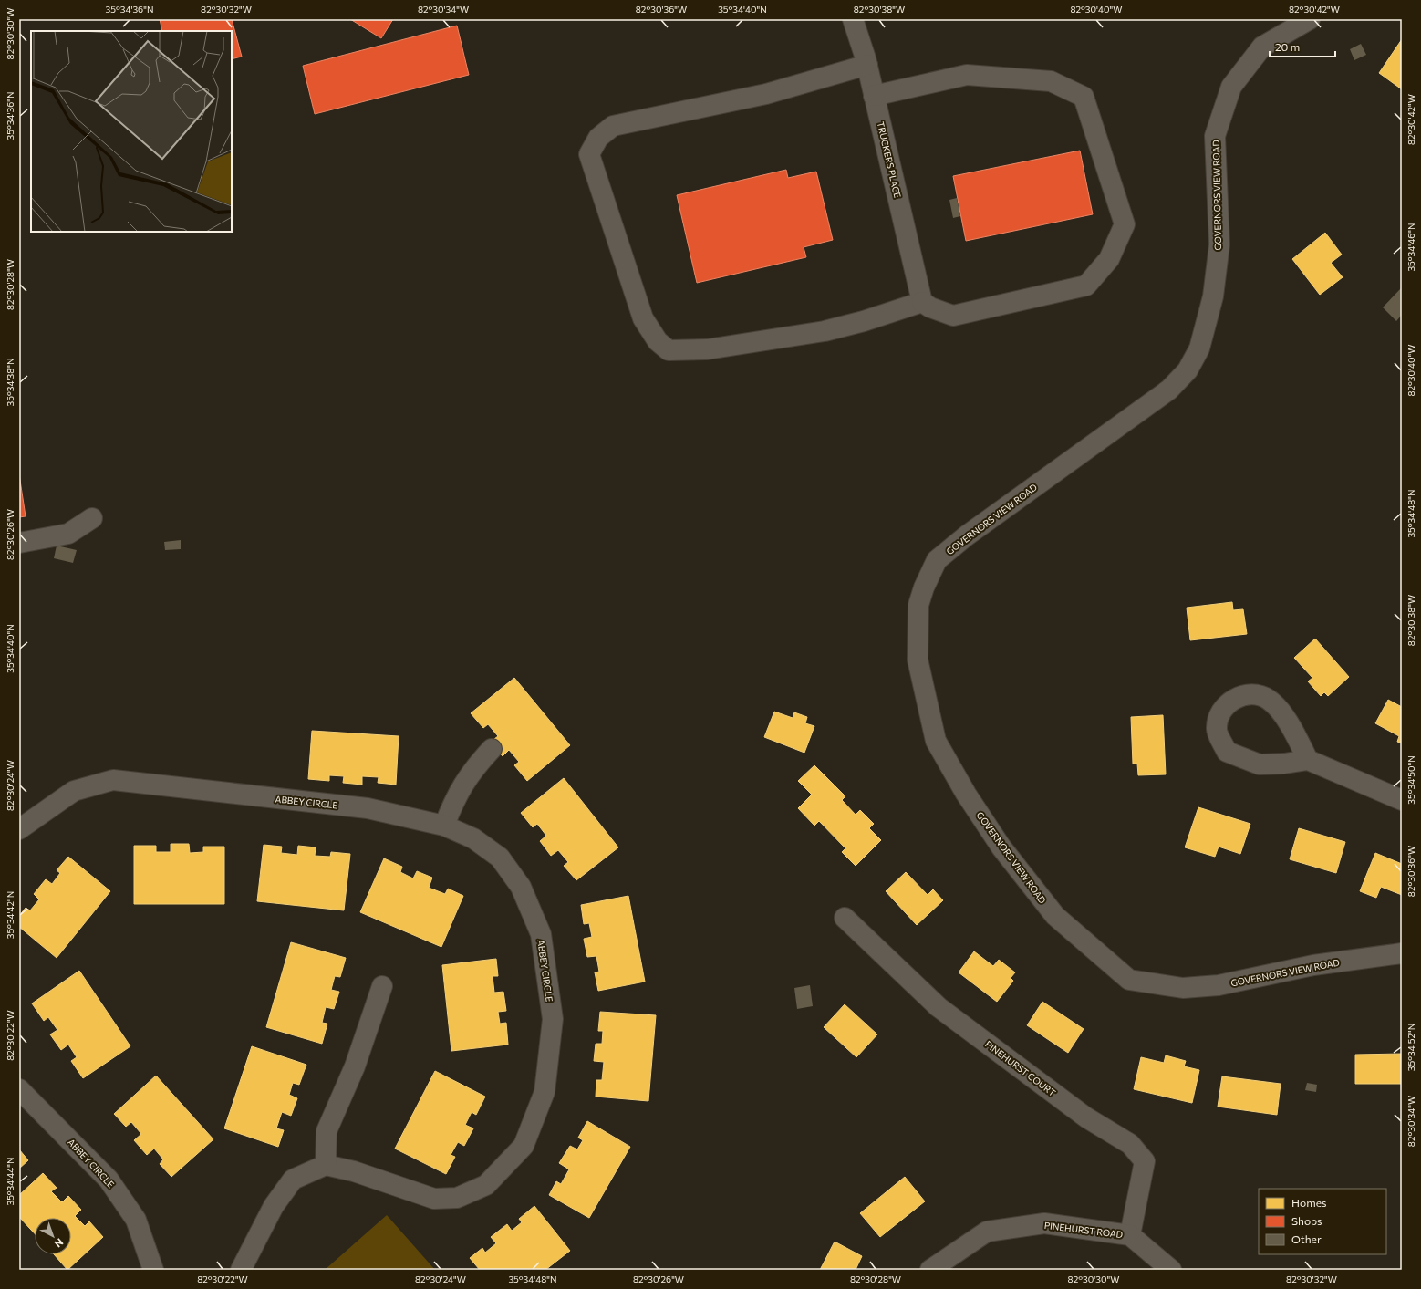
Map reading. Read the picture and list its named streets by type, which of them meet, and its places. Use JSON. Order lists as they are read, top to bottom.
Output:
{
  "streets": {
    "street": [
      "TRUCKERS PLACE",
      "GOVERNORS VIEW ROAD",
      "ABBEY CIRCLE",
      "PINEHURST COURT",
      "PINEHURST ROAD"
    ]
  },
  "crossings": [
    ["PINEHURST COURT", "PINEHURST ROAD"]
  ],
  "legend": ["Homes", "Shops", "Other"],
  "scale_bar": "20 m",
  "north": "bottom right",
  "coordinates": [
    "35°34'36\"N",
    "82°30'32\"W",
    "82°30'34\"W",
    "82°30'36\"W",
    "35°34'40\"N",
    "82°30'38\"W",
    "82°30'40\"W",
    "82°30'42\"W",
    "82°30'30\"W",
    "35°34'46\"N",
    "82°30'28\"W",
    "35°34'38\"N",
    "35°34'48\"N",
    "82°30'26\"W",
    "35°34'50\"N",
    "82°30'24\"W",
    "35°34'42\"N",
    "82°30'22\"W",
    "35°34'52\"N",
    "35°34'44\"N"
  ]
}
